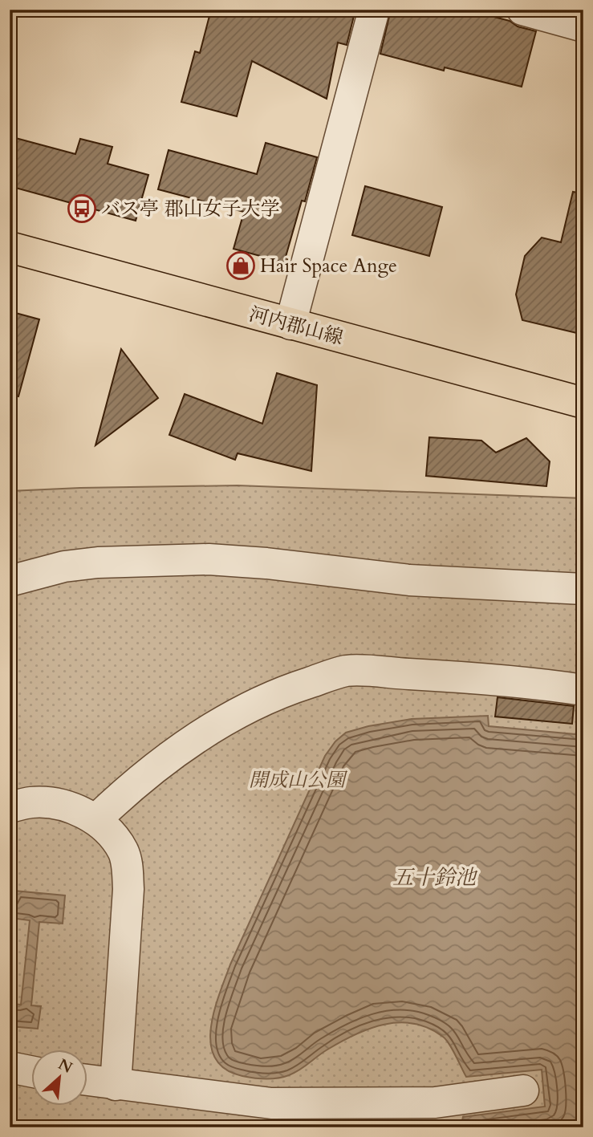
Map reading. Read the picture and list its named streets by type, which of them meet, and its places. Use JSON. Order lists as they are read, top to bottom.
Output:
{
  "streets": {
    "main road": ["河内郡山線"]
  },
  "water": ["五十鈴池"],
  "parks": ["開成山公園"],
  "places": {
    "bus stop": ["バス亭 郡山女子大学"],
    "shop": ["Hair Space Ange"]
  },
  "north": "top right"
}
